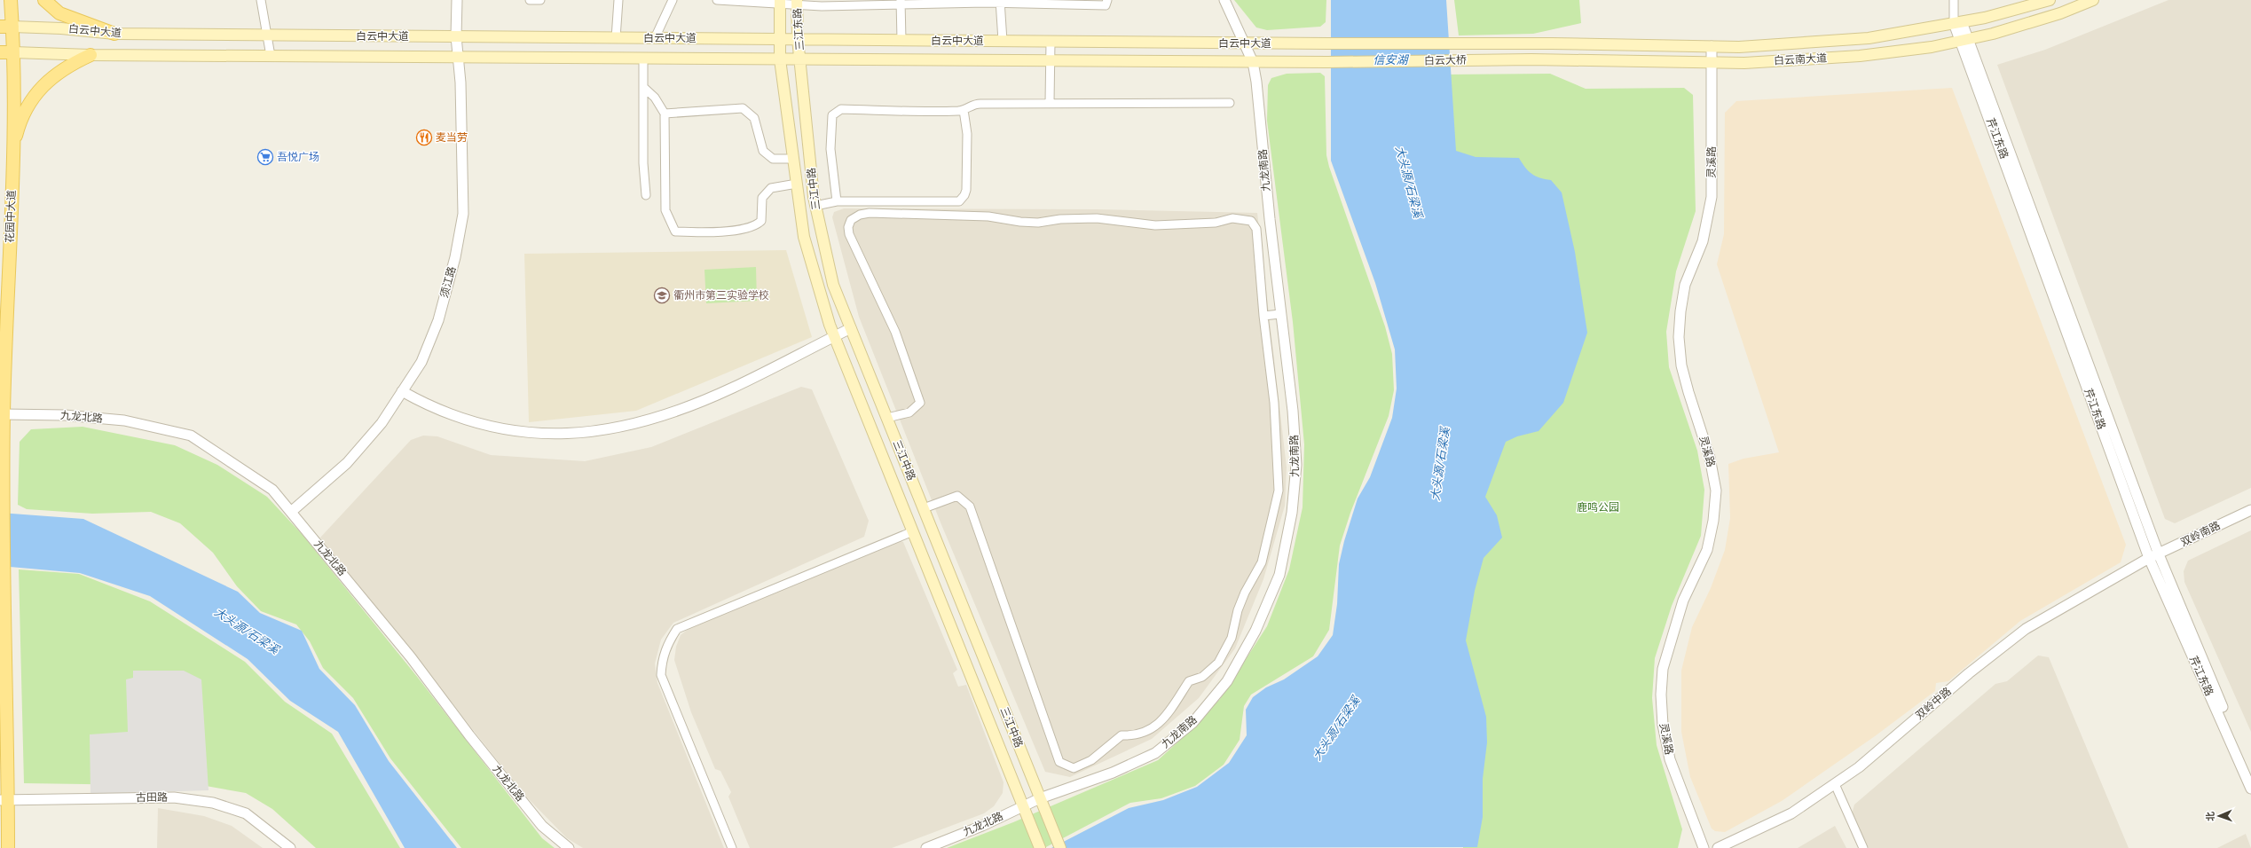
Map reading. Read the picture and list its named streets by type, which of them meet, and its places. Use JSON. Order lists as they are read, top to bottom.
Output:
{
  "streets": {
    "main road": [
      "三江东路",
      "白云中大道",
      "白云南大道",
      "白云大桥",
      "三江中路",
      "花园中大道"
    ],
    "street": [
      "芹江东路",
      "灵溪路",
      "九龙南路",
      "须江路",
      "九龙北路",
      "双岭南路",
      "双岭中路",
      "古田路"
    ]
  },
  "crossings": [
    ["三江东路", "白云中大道"],
    ["三江东路", "三江中路"],
    ["白云中大道", "白云大桥"],
    ["白云中大道", "九龙南路"],
    ["白云中大道", "三江中路"],
    ["白云中大道", "花园中大道"],
    ["白云中大道", "须江路"],
    ["白云南大道", "白云大桥"],
    ["白云南大道", "芹江东路"],
    ["白云南大道", "灵溪路"],
    ["芹江东路", "双岭南路"],
    ["芹江东路", "双岭中路"],
    ["九龙南路", "三江中路"],
    ["九龙南路", "九龙北路"],
    ["三江中路", "九龙北路"],
    ["花园中大道", "九龙北路"],
    ["花园中大道", "古田路"],
    ["须江路", "九龙北路"],
    ["双岭南路", "双岭中路"]
  ],
  "water": ["信安湖", "大头源/石梁溪"],
  "parks": ["鹿鸣公园"],
  "places": {
    "restaurant": ["麦当劳"],
    "supermarket": ["吾悦广场"],
    "school or university": ["衢州市第三实验学校"]
  },
  "north": "left"
}
